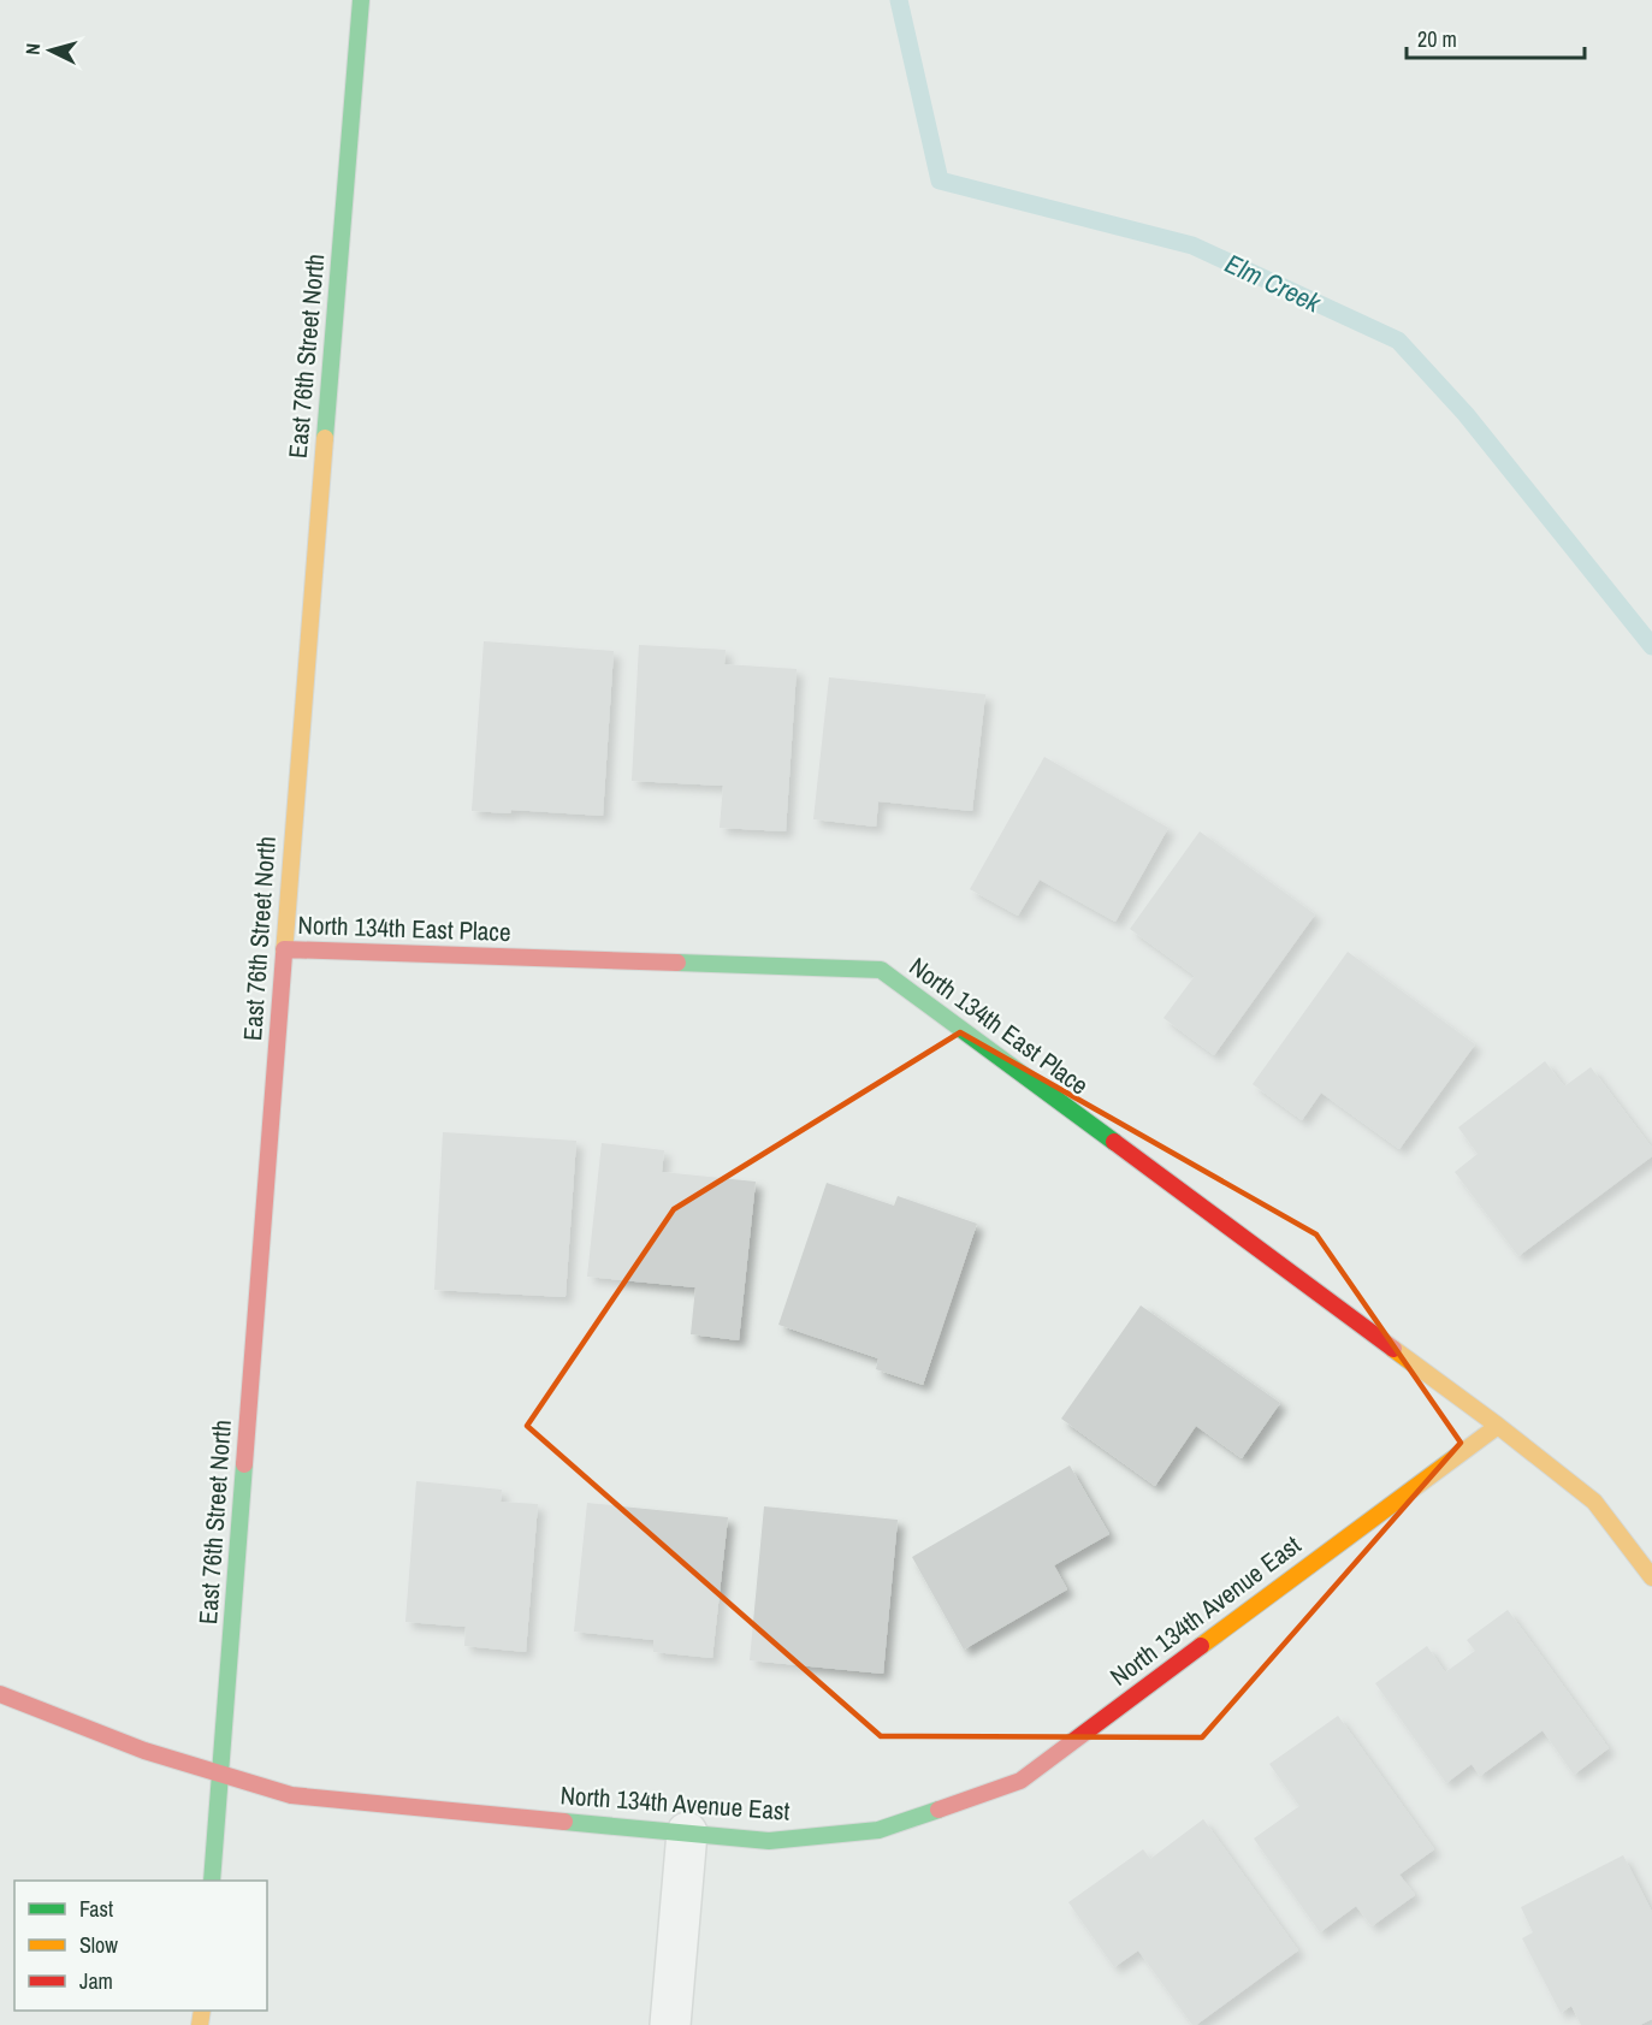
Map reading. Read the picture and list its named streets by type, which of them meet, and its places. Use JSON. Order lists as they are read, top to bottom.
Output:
{
  "streets": {
    "street": ["East 76th Street North", "North 134th East Place", "North 134th Avenue East"]
  },
  "crossings": [
    ["East 76th Street North", "North 134th East Place"],
    ["East 76th Street North", "North 134th Avenue East"],
    ["North 134th East Place", "North 134th Avenue East"]
  ],
  "water": ["Elm Creek"],
  "legend": ["Fast", "Slow", "Jam"],
  "scale_bar": "20 m",
  "north": "left"
}
